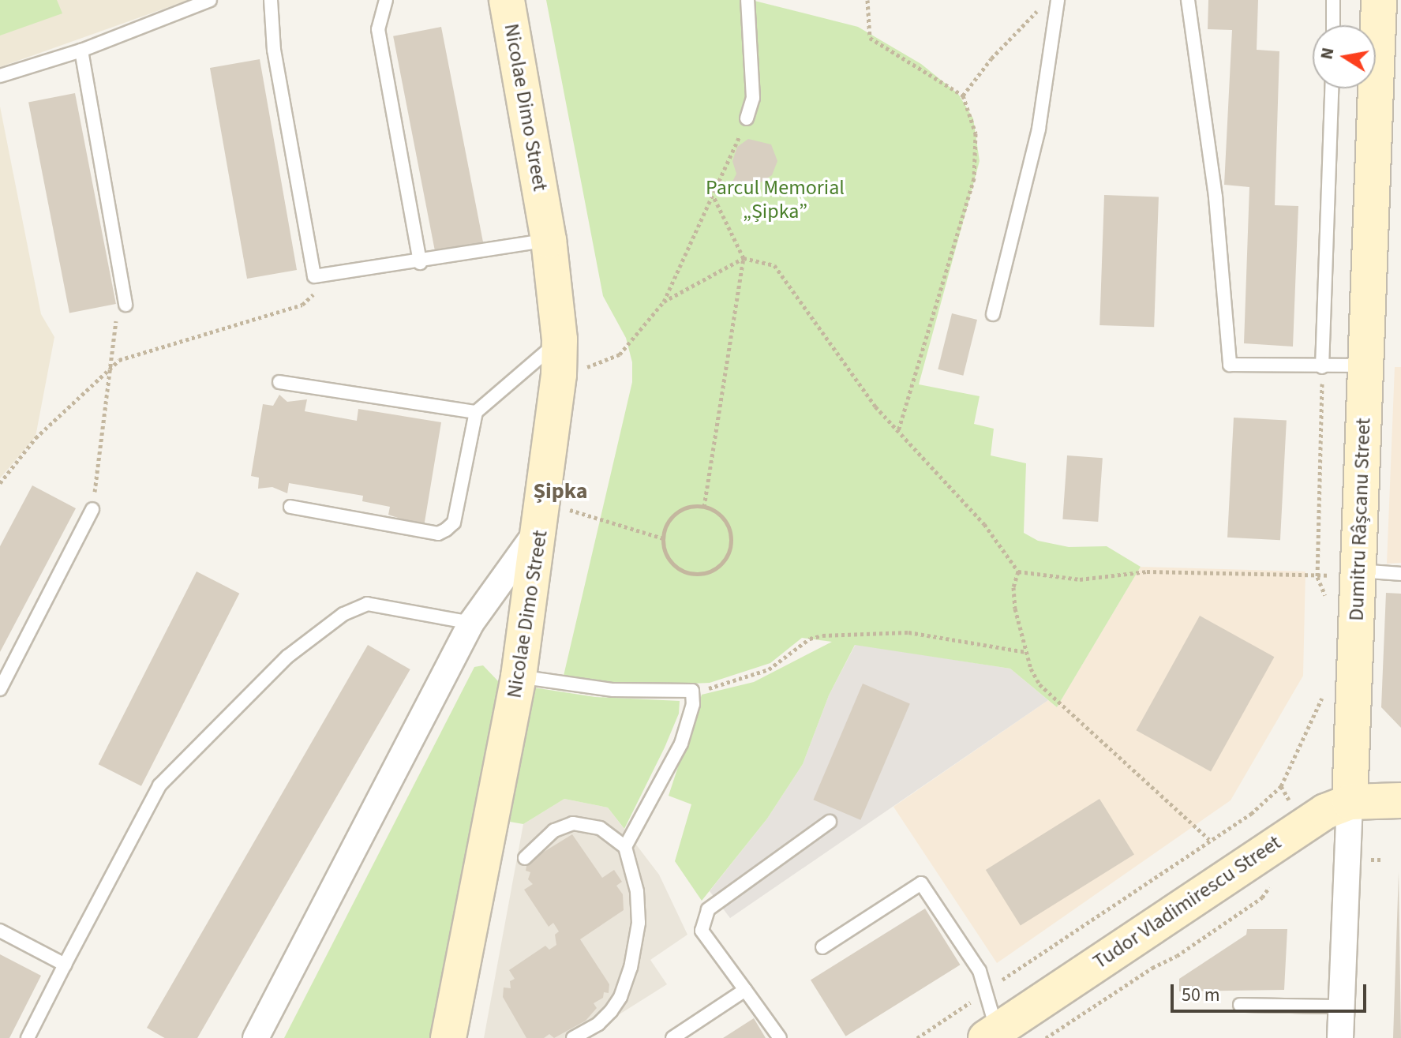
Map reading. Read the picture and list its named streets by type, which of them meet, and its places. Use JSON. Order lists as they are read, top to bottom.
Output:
{
  "streets": {
    "main road": ["Nicolae Dimo Street", "Dumitru Râșcanu Street", "Tudor Vladimirescu Street"]
  },
  "crossings": [
    ["Dumitru Râșcanu Street", "Tudor Vladimirescu Street"]
  ],
  "districts": ["Șipka"],
  "parks": ["Parcul Memorial „Șipka”"],
  "scale_bar": "50 m",
  "north": "left"
}
